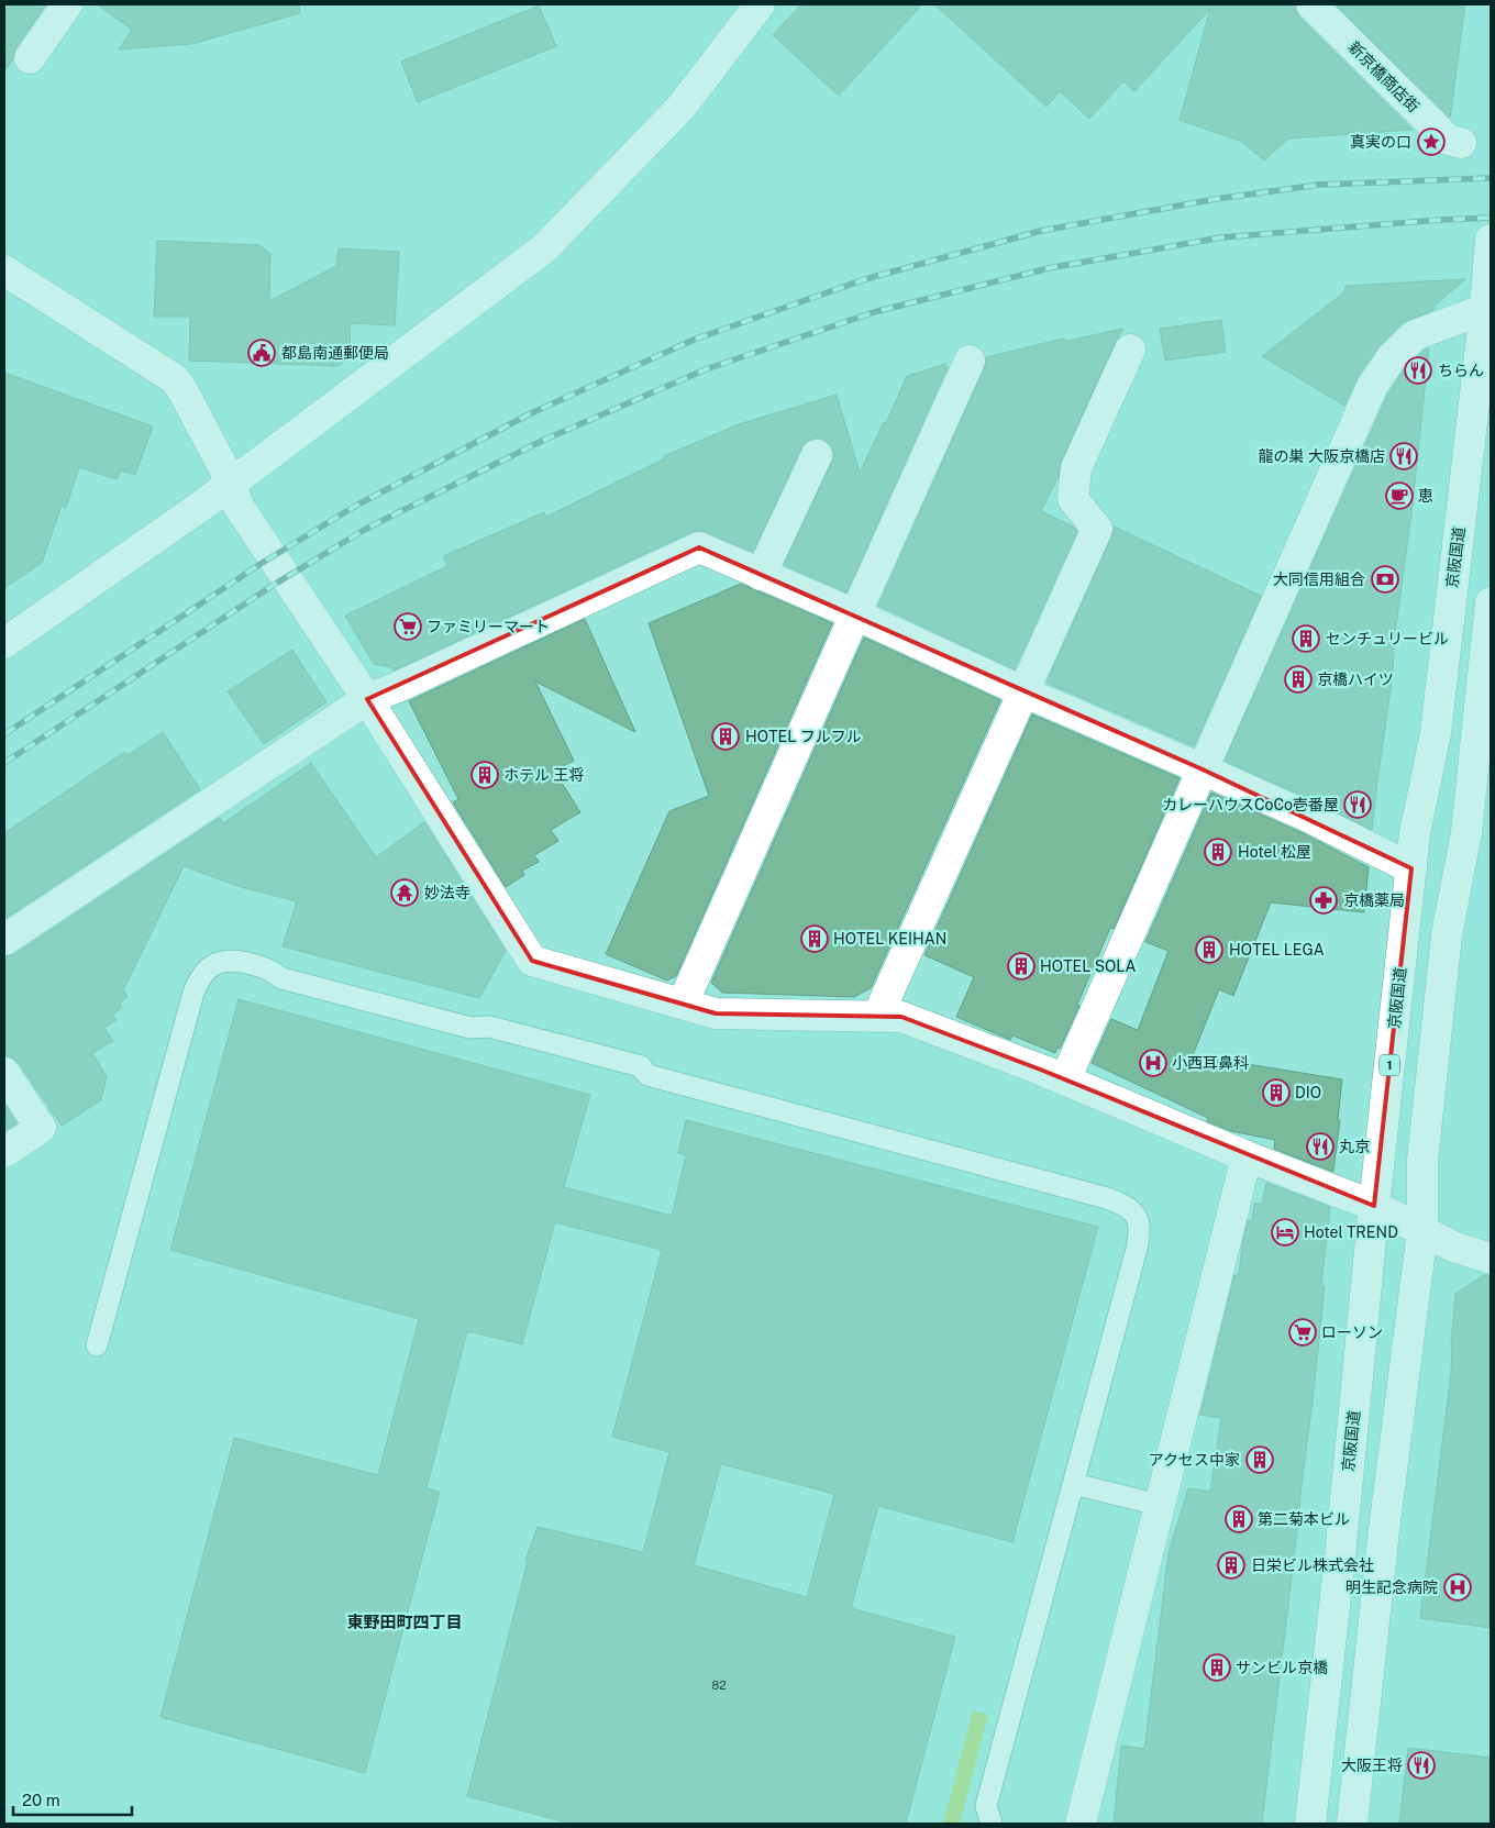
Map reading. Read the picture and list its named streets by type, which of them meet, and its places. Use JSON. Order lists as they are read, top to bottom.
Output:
{
  "streets": {
    "main road": ["新京橋商店街", "京阪国道", "1"]
  },
  "districts": ["東野田町四丁目"],
  "places": {
    "place": ["真実の口"],
    "public building": ["都島南通郵便局"],
    "restaurant": [
      "ちらん",
      "龍の巣 大阪京橋店",
      "カレーハウスCoCo壱番屋",
      "丸京",
      "大阪王将"
    ],
    "cafe": ["恵"],
    "bank": ["大同信用組合"],
    "supermarket": ["ファミリーマート", "ローソン"],
    "building": [
      "センチュリービル",
      "京橋ハイツ",
      "HOTEL フルフル",
      "ホテル 王将",
      "Hotel 松屋",
      "HOTEL KEIHAN",
      "HOTEL LEGA",
      "HOTEL SOLA",
      "DIO",
      "アクセス中家",
      "第二菊本ビル",
      "日栄ビル株式会社",
      "サンビル京橋"
    ],
    "temple": ["妙法寺"],
    "pharmacy": ["京橋薬局"],
    "hospital": ["小西耳鼻科", "明生記念病院"],
    "hotel": ["Hotel TREND"]
  },
  "house_numbers": ["82"],
  "scale_bar": "20 m"
}
